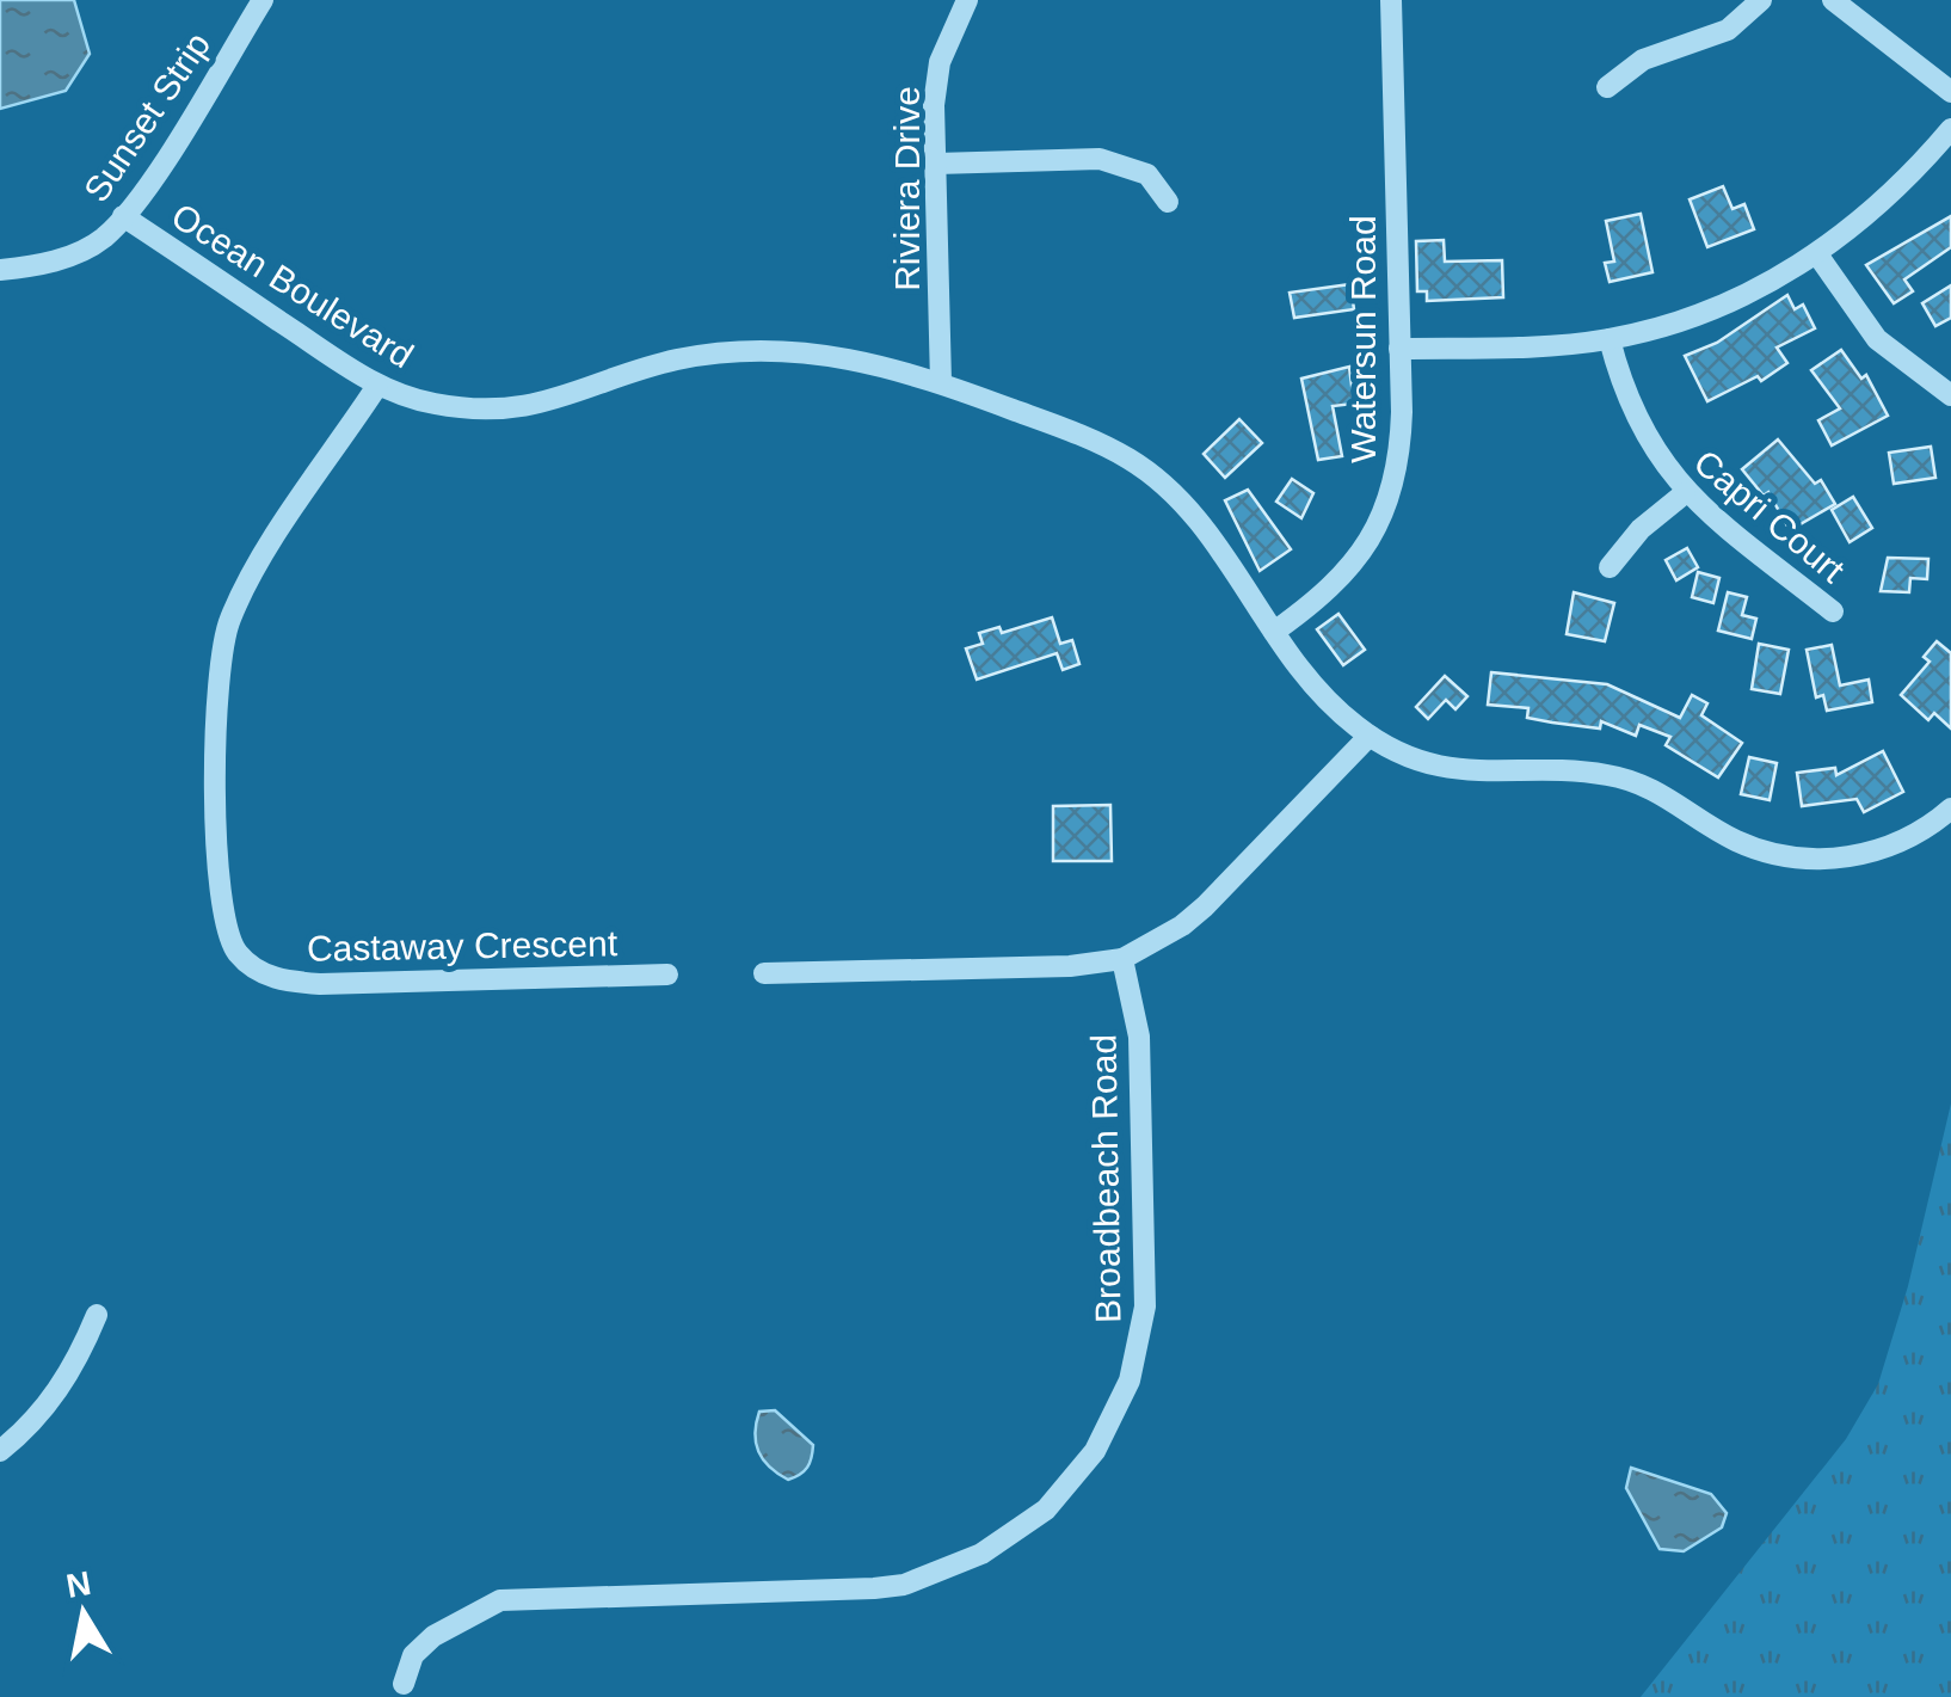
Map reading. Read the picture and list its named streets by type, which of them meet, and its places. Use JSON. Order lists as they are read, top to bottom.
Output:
{
  "streets": {
    "street": [
      "Sunset Strip",
      "Riviera Drive",
      "Ocean Boulevard",
      "Watersun Road",
      "Capri Court",
      "Castaway Crescent",
      "Broadbeach Road"
    ]
  },
  "crossings": [
    ["Sunset Strip", "Ocean Boulevard"],
    ["Riviera Drive", "Ocean Boulevard"],
    ["Ocean Boulevard", "Watersun Road"],
    ["Ocean Boulevard", "Castaway Crescent"]
  ],
  "north": "top"
}
